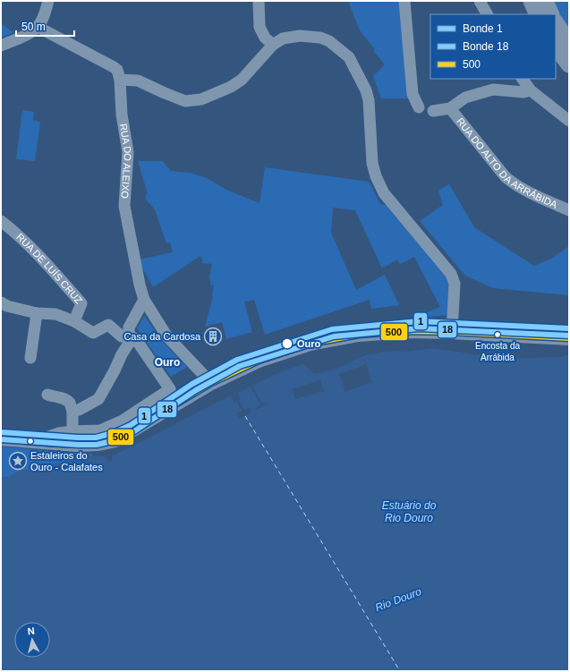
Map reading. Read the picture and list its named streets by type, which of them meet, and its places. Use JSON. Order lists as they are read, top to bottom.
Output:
{
  "streets": {
    "street": ["RUA DO ALTO DA ARRÁBIDA", "RUA DO ALEIXO", "RUA DE LUÍS CRUZ"]
  },
  "districts": ["Ouro"],
  "water": ["Estuário do Rio Douro", "Rio Douro"],
  "places": {
    "other": ["Encosta da Arrábida", "Ouro"],
    "building": ["Casa da Cardosa"],
    "place": ["Estaleiros do Ouro - Calafates"]
  },
  "lines": ["tram line 1", "tram line 18", "transit line 500"],
  "legend": ["Bonde 1", "Bonde 18", "500"],
  "scale_bar": "50 m",
  "north": "top"
}
